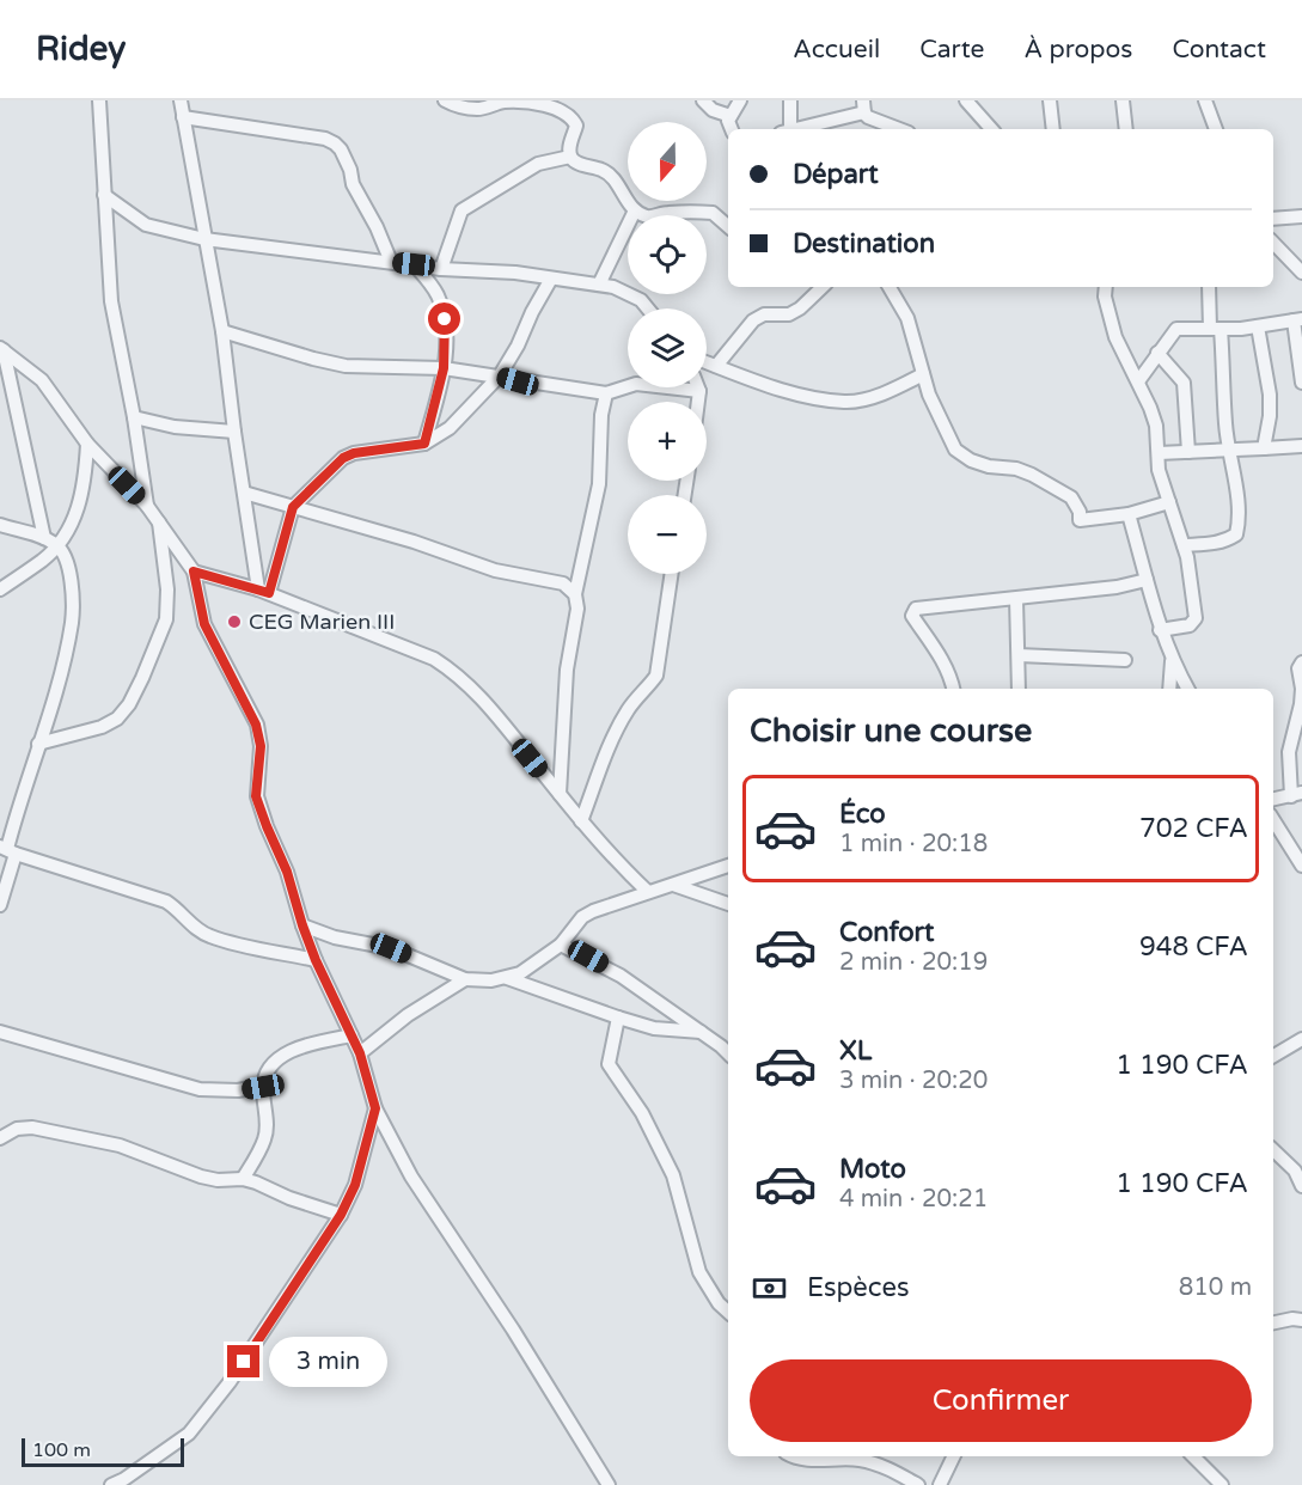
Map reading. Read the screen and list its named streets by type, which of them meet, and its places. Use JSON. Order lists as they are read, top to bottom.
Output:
{
  "places": ["CEG Marien III"],
  "scale_bar": "100 m",
  "north": "bottom",
  "page": {
    "header": "Ridey",
    "nav": [
      "Accueil",
      "Carte",
      "À propos",
      "Contact"
    ],
    "map_buttons": ["+", "−"],
    "banner": ["Départ", "Destination"],
    "heading": "Choisir une course",
    "list": [
      {
        "name": "Éco",
        "note": "1 min · 20:18",
        "value": "702 CFA"
      },
      {
        "name": "Confort",
        "note": "2 min · 20:19",
        "value": "948 CFA"
      },
      {
        "name": "XL",
        "note": "3 min · 20:20",
        "value": "1 190 CFA"
      },
      {
        "name": "Moto",
        "note": "4 min · 20:21",
        "value": "1 190 CFA"
      }
    ],
    "pay": ["Espèces", "810 m"],
    "bubble": "3 min",
    "buttons": "Confirmer",
    "scale": "100 m"
  }
}
